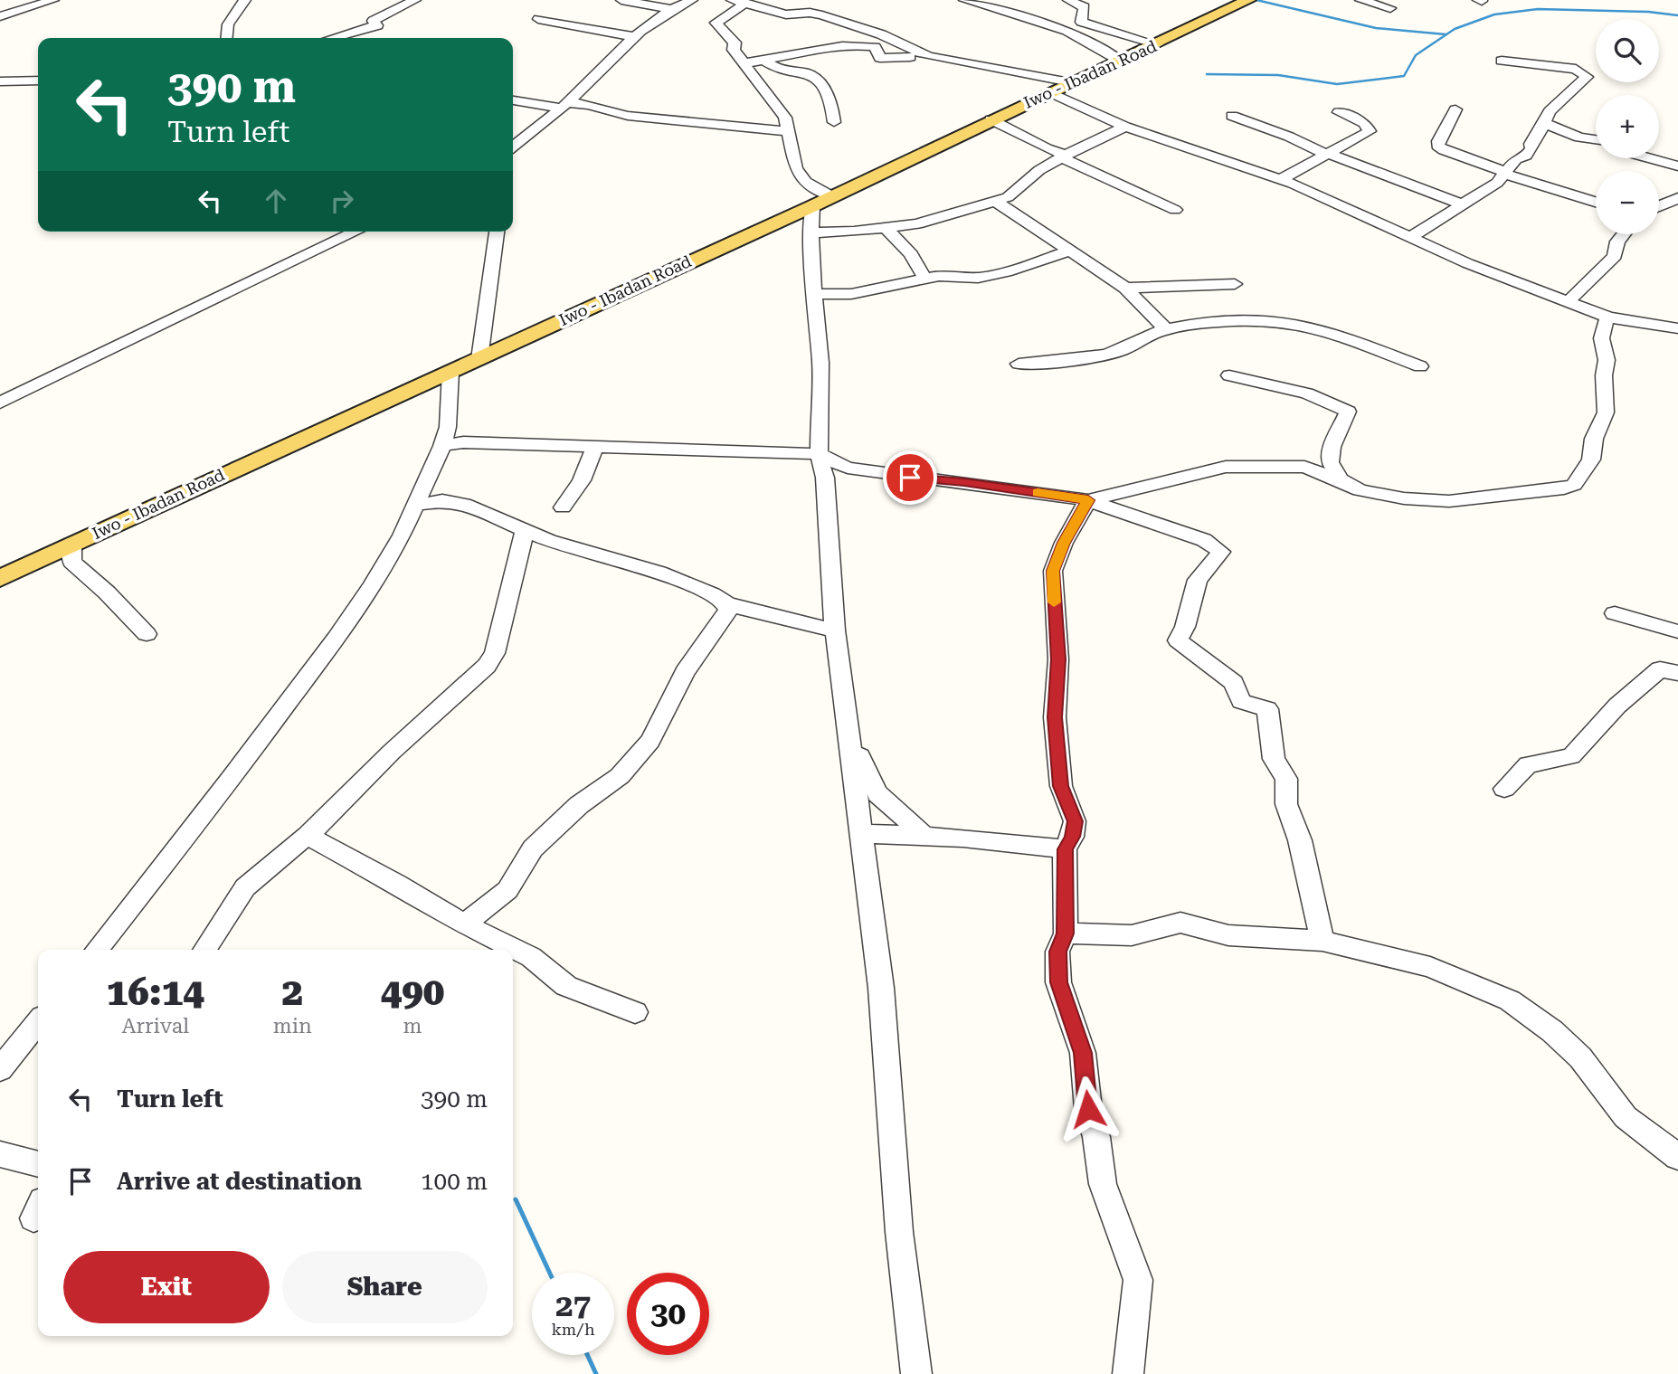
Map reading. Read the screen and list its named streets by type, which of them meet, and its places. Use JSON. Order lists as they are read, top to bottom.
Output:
{
  "streets": {
    "main road": ["Iwo - Ibadan Road"]
  },
  "page": {
    "map_buttons": ["+", "−"],
    "turn": ["390 m", "Turn left"],
    "eta": [
      "16:14",
      "Arrival",
      "2",
      "min",
      "490",
      "m"
    ],
    "list": [
      {
        "name": "Turn left",
        "value": "390 m"
      },
      {
        "name": "Arrive at destination",
        "value": "100 m"
      }
    ],
    "buttons": ["Exit", "Share"],
    "speed": "27 km/h",
    "limit": "30"
  }
}
